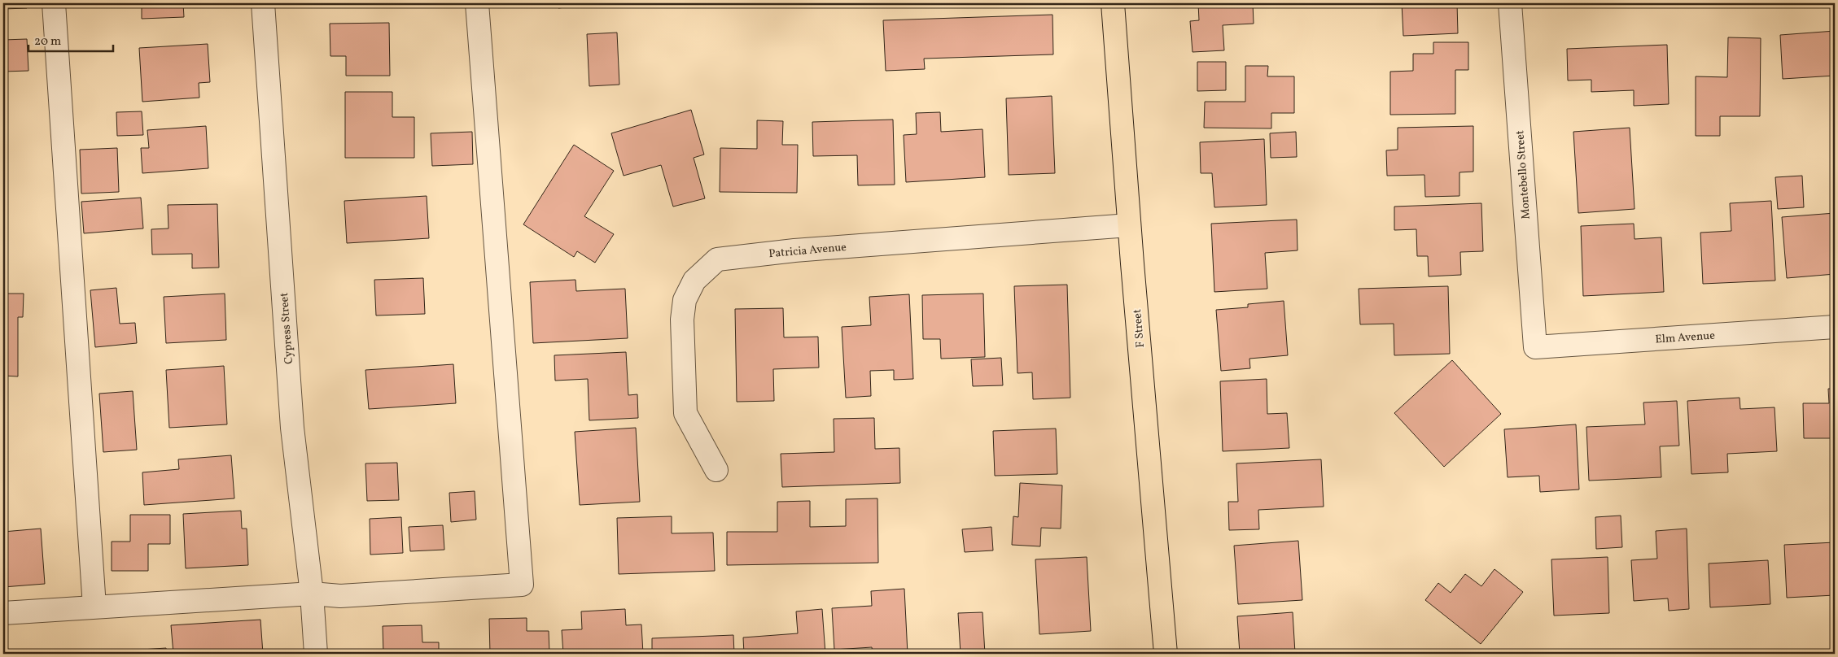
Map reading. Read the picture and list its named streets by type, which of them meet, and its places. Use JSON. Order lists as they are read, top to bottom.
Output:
{
  "streets": {
    "main road": ["F Street"],
    "street": [
      "Montebello Street",
      "Patricia Avenue",
      "Cypress Street",
      "Elm Avenue"
    ]
  },
  "crossings": [
    ["Montebello Street", "Elm Avenue"],
    ["Patricia Avenue", "F Street"]
  ],
  "scale_bar": "20 m"
}
